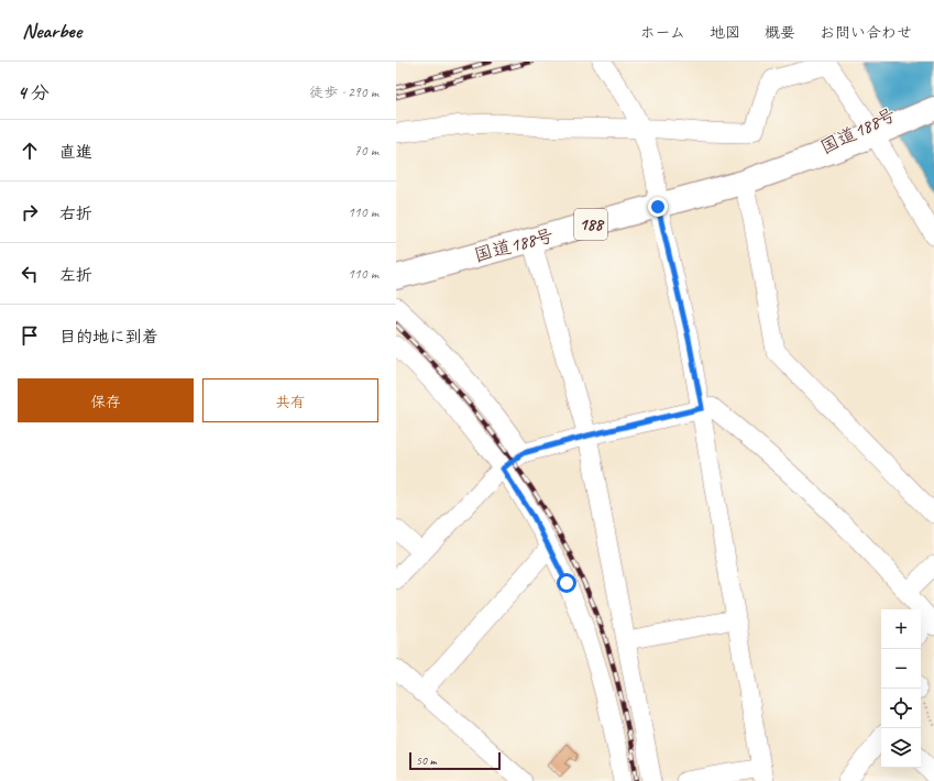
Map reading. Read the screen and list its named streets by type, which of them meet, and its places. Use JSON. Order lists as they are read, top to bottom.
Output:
{
  "streets": {
    "highway": ["国道188号", "188"]
  },
  "scale_bar": "50 m",
  "page": {
    "header": "Nearbee",
    "nav": [
      "ホーム",
      "地図",
      "概要",
      "お問い合わせ"
    ],
    "heading": ["4 分", "徒歩 · 290 m"],
    "list": [
      ["直進", "70 m"],
      ["右折", "110 m"],
      ["左折", "110 m"],
      "目的地に到着"
    ],
    "buttons": ["保存", "共有"],
    "map_buttons": ["+", "−"],
    "scale": "50 m"
  }
}
